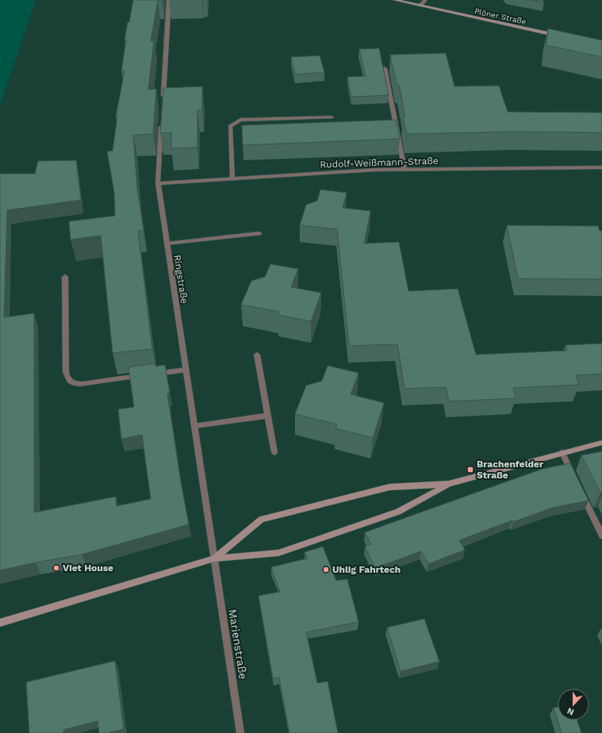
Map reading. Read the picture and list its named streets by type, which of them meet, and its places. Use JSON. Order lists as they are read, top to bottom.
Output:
{
  "streets": {
    "street": [
      "Plöner Straße",
      "Rudolf-Weißmann-Straße",
      "Ringstraße",
      "Marienstraße"
    ]
  },
  "crossings": [
    ["Rudolf-Weißmann-Straße", "Ringstraße"],
    ["Ringstraße", "Marienstraße"]
  ],
  "places": {
    "transit": ["Brachenfelder Straße"],
    "other": ["Viet House", "Uhlig Fahrtech"]
  },
  "north": "bottom"
}
